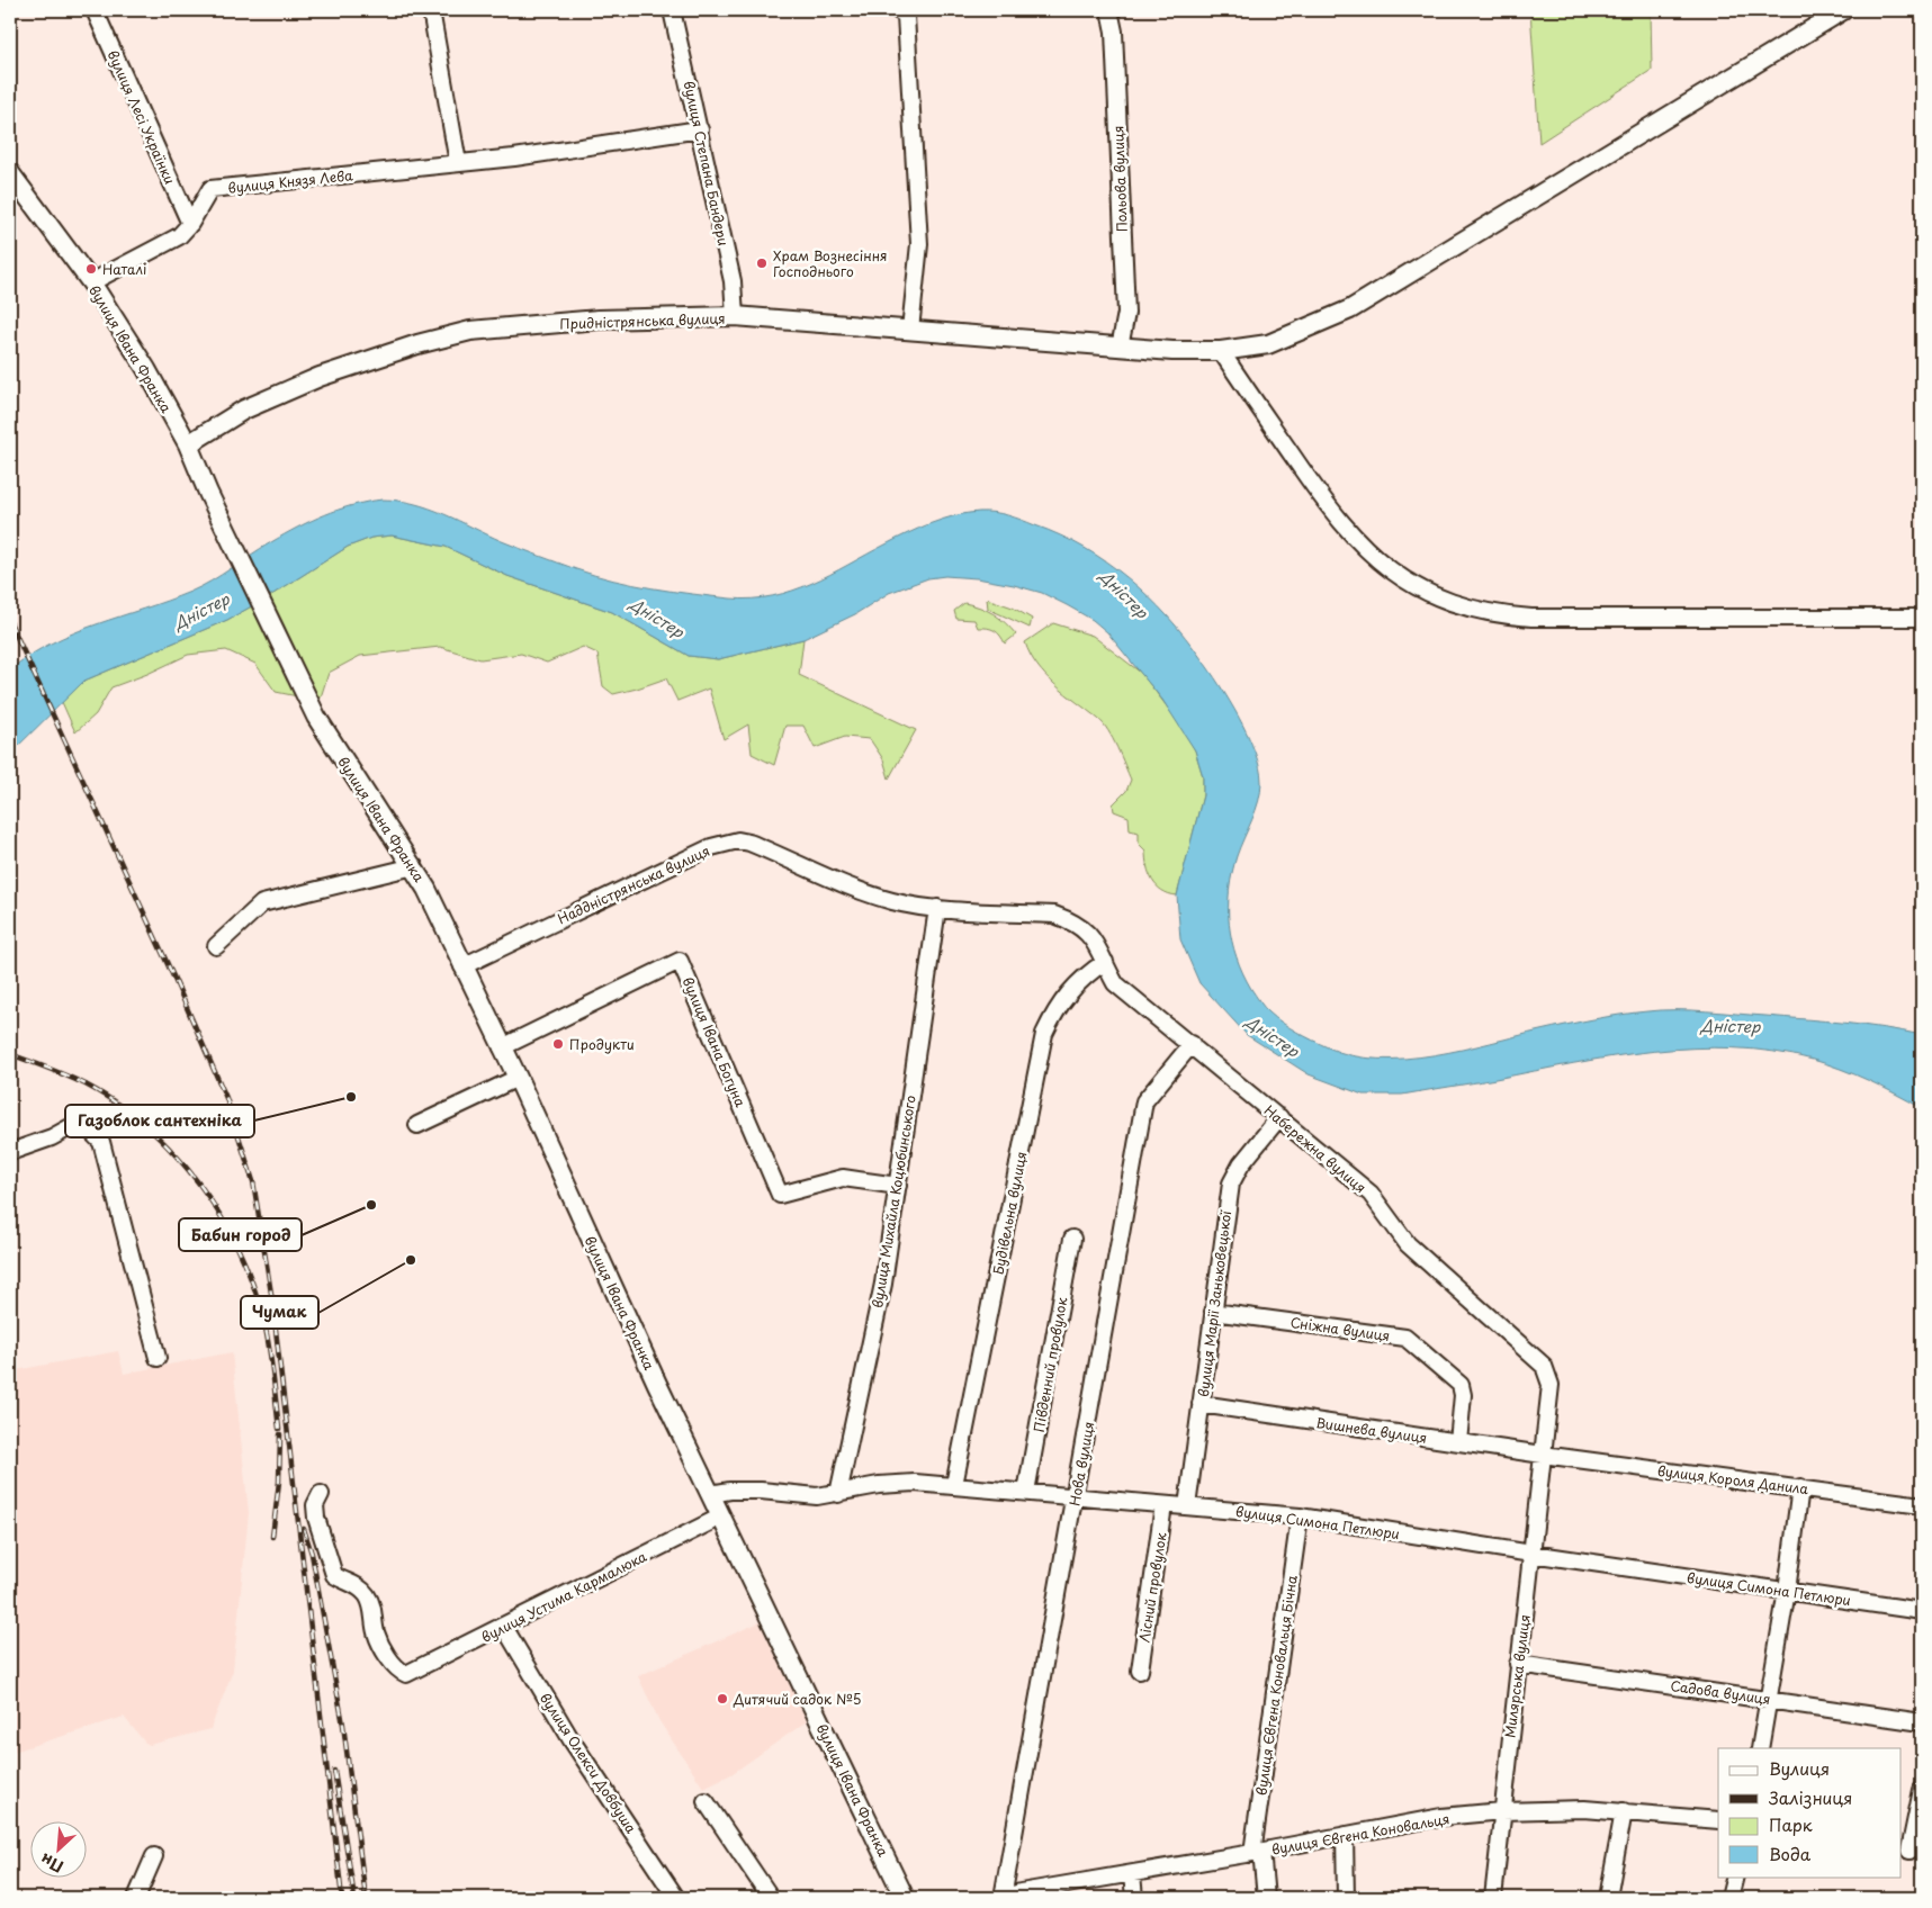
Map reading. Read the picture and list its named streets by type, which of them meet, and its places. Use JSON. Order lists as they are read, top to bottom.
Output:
{
  "streets": {
    "main road": ["Придністрянська вулиця", "вулиця Івана Франка"],
    "street": [
      "вулиця Лесі Українки",
      "вулиця Степана Бандери",
      "Польова вулиця",
      "вулиця Князя Лева",
      "Наддністрянська вулиця",
      "вулиця Івана Богуна",
      "Набережна вулиця",
      "вулиця Михайла Коцюбинського",
      "Будівельна вулиця",
      "вулиця Марії Заньковецької",
      "Сніжна вулиця",
      "Південний провулок",
      "Вишнева вулиця",
      "Нова вулиця",
      "вулиця Короля Данила",
      "вулиця Симона Петлюри",
      "Лісний провулок",
      "вулиця Устима Кармалюка",
      "Милярська вулиця",
      "вулиця Євгена Коновальця Бічна",
      "Садова вулиця",
      "вулиця Олекси Довбуша",
      "вулиця Євгена Коновальця"
    ]
  },
  "crossings": [
    ["вулиця Лесі Українки", "вулиця Князя Лева"],
    ["вулиця Степана Бандери", "вулиця Князя Лева"],
    ["вулиця Степана Бандери", "Придністрянська вулиця"],
    ["Польова вулиця", "Придністрянська вулиця"],
    ["вулиця Князя Лева", "вулиця Івана Франка"],
    ["Придністрянська вулиця", "вулиця Івана Франка"],
    ["вулиця Івана Франка", "Наддністрянська вулиця"],
    ["вулиця Івана Франка", "вулиця Івана Богуна"],
    ["вулиця Івана Франка", "вулиця Симона Петлюри"],
    ["вулиця Івана Франка", "вулиця Устима Кармалюка"],
    ["Наддністрянська вулиця", "Набережна вулиця"],
    ["Наддністрянська вулиця", "вулиця Михайла Коцюбинського"],
    ["вулиця Івана Богуна", "вулиця Михайла Коцюбинського"],
    ["Набережна вулиця", "Будівельна вулиця"],
    ["Набережна вулиця", "вулиця Марії Заньковецької"],
    ["Набережна вулиця", "Вишнева вулиця"],
    ["Набережна вулиця", "Нова вулиця"],
    ["Набережна вулиця", "вулиця Короля Данила"],
    ["Набережна вулиця", "Милярська вулиця"],
    ["вулиця Михайла Коцюбинського", "вулиця Симона Петлюри"],
    ["Будівельна вулиця", "вулиця Симона Петлюри"],
    ["вулиця Марії Заньковецької", "Сніжна вулиця"],
    ["вулиця Марії Заньковецької", "Вишнева вулиця"],
    ["вулиця Марії Заньковецької", "вулиця Симона Петлюри"],
    ["Сніжна вулиця", "Вишнева вулиця"],
    ["Південний провулок", "вулиця Симона Петлюри"],
    ["Вишнева вулиця", "вулиця Короля Данила"],
    ["Вишнева вулиця", "Милярська вулиця"],
    ["Нова вулиця", "вулиця Симона Петлюри"],
    ["Нова вулиця", "вулиця Євгена Коновальця"],
    ["вулиця Короля Данила", "Милярська вулиця"],
    ["вулиця Симона Петлюри", "Лісний провулок"],
    ["вулиця Симона Петлюри", "Милярська вулиця"],
    ["вулиця Симона Петлюри", "вулиця Євгена Коновальця Бічна"],
    ["вулиця Устима Кармалюка", "вулиця Олекси Довбуша"],
    ["Милярська вулиця", "Садова вулиця"],
    ["Милярська вулиця", "вулиця Євгена Коновальця"],
    ["вулиця Євгена Коновальця Бічна", "вулиця Євгена Коновальця"]
  ],
  "water": ["Дністер"],
  "places": [
    "Храм Вознесіння Господнього",
    "Наталi",
    "Продукти",
    "Газоблок сантехніка",
    "Бабин город",
    "Чумак",
    "Дитячий садок №5"
  ],
  "legend": [
    "Вулиця",
    "Залізниця",
    "Парк",
    "Вода"
  ],
  "north": "bottom left"
}
